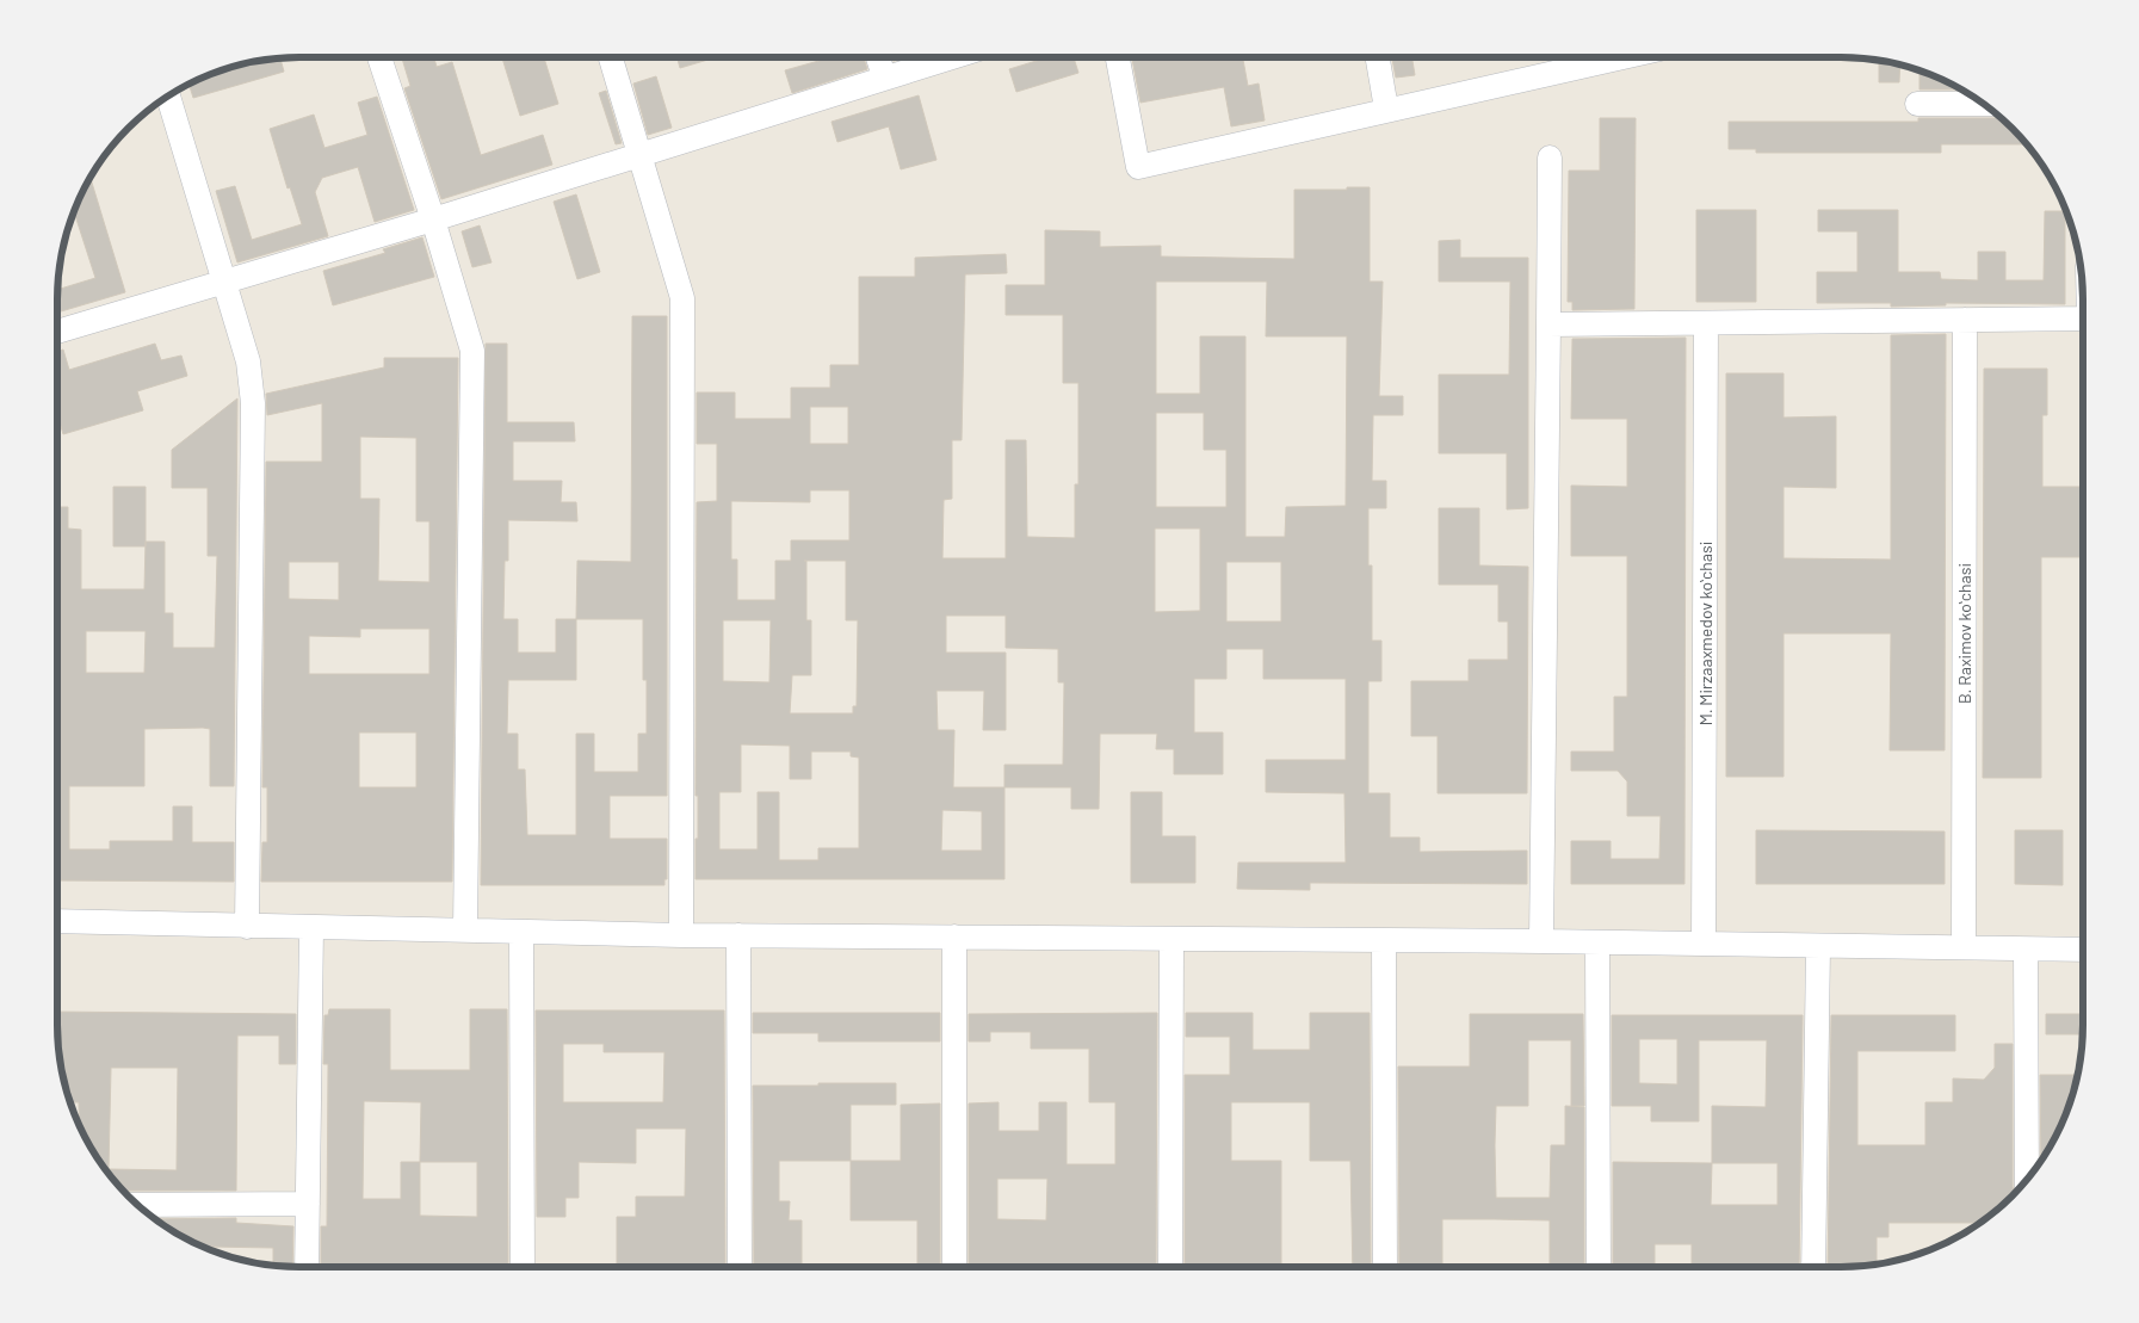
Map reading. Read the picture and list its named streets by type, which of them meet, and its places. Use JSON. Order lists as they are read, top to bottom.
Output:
{
  "streets": {
    "street": ["M. Mirzaaxmedov koʻchasi", "B. Raximov koʻchasi"]
  }
}
